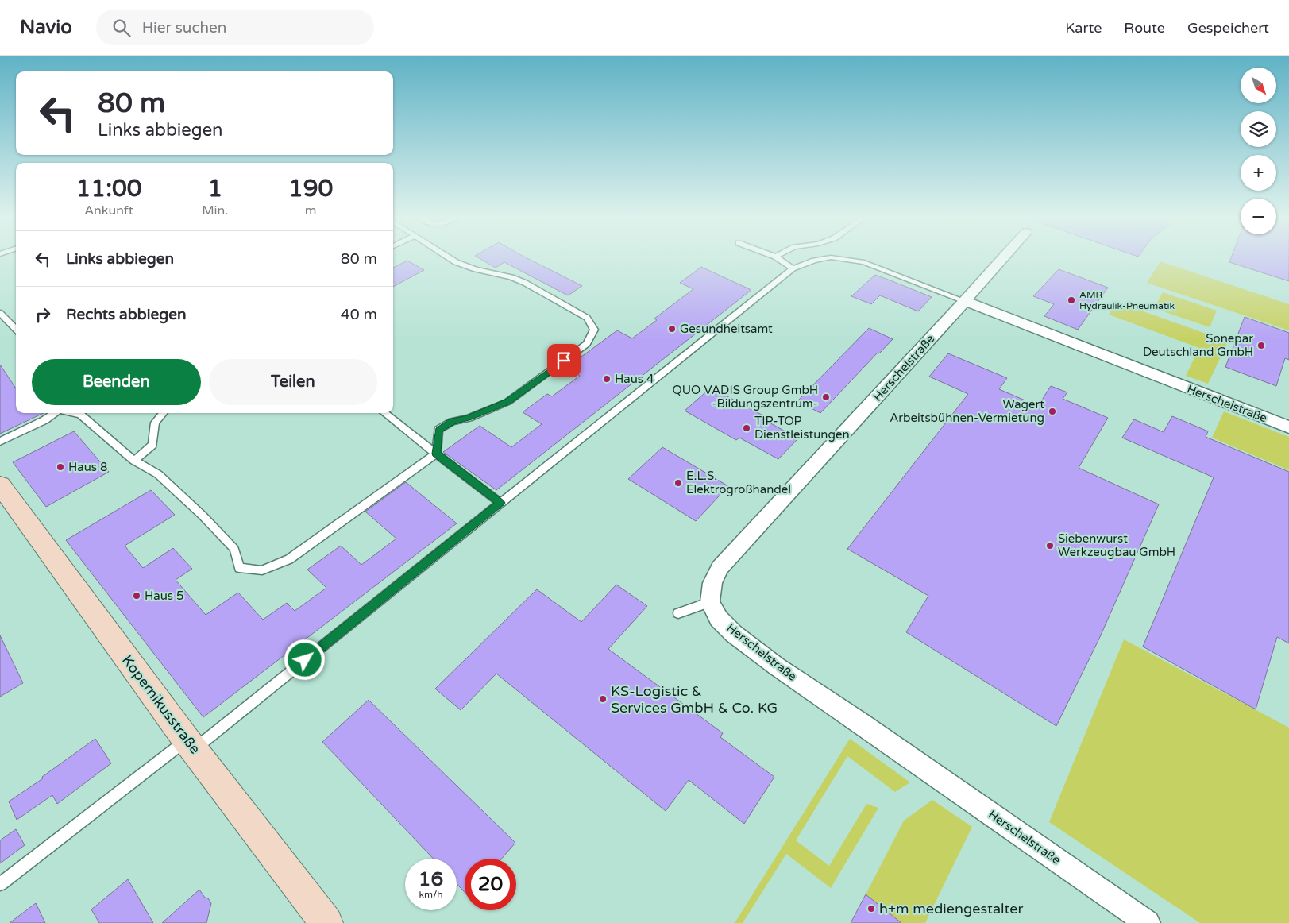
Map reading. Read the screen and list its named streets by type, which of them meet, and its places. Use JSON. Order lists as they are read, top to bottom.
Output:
{
  "streets": {
    "street": ["Herschelstraße", "Kopernikusstraße"]
  },
  "places": [
    "AMR Hydraulik-Pneumatik",
    "Gesundheitsamt",
    "Sonepar Deutschland GmbH",
    "Haus 4",
    "QUO VADIS Group GmbH -Bildungszentrum-",
    "Wagert Arbeitsbühnen-Vermietung",
    "TIP-TOP Dienstleistungen",
    "Haus 8",
    "E.L.S. Elektrogroßhandel",
    "Siebenwurst Werkzeugbau GmbH",
    "Haus 5",
    "KS-Logistic & Services GmbH & Co. KG",
    "h+m mediengestalter"
  ],
  "north": "bottom right",
  "page": {
    "header": "Navio",
    "search": "Hier suchen",
    "nav": ["Karte", "Route", "Gespeichert"],
    "map_buttons": ["+", "−"],
    "turn": ["80 m", "Links abbiegen"],
    "eta": [
      "11:00",
      "Ankunft",
      "1",
      "Min.",
      "190",
      "m"
    ],
    "list": [
      {
        "name": "Links abbiegen",
        "value": "80 m"
      },
      {
        "name": "Rechts abbiegen",
        "value": "40 m"
      }
    ],
    "buttons": ["Beenden", "Teilen"],
    "speed": "16 km/h",
    "limit": "20"
  }
}
